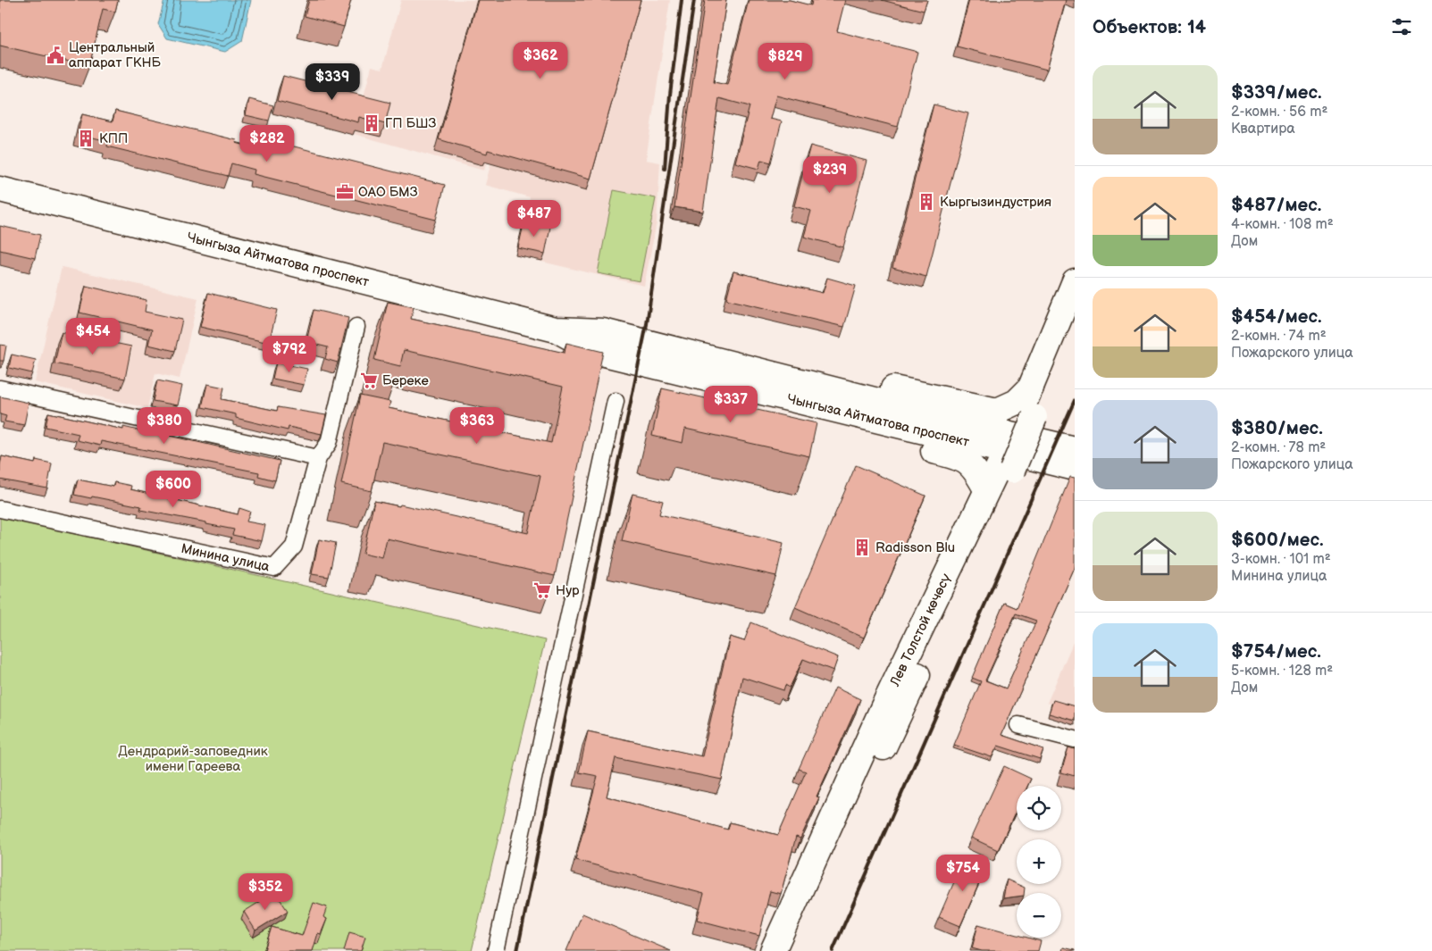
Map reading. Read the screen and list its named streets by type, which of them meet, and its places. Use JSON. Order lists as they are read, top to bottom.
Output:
{
  "streets": {
    "main road": ["Чынгыза Айтматова проспект", "Лев Толстой көчөсү"],
    "street": ["Минина улица"]
  },
  "parks": ["Дендрарий-заповедник имени Гареева"],
  "places": {
    "public building": ["Центральный аппарат ГКНБ"],
    "building": [
      "ГП БШЗ",
      "КПП",
      "Кыргызиндустрия",
      "Radisson Blu"
    ],
    "office": ["ОАО БМЗ"],
    "supermarket": ["Береке", "Нур"]
  },
  "page": {
    "heading": "Объектов: 14",
    "price": [
      "$362",
      "$829",
      "$339",
      "$282",
      "$239",
      "$487",
      "$454",
      "$792",
      "$337",
      "$380",
      "$363",
      "$600",
      "$754",
      "$352"
    ],
    "list": [
      {
        "name": "$339/мес.",
        "note": "2-комн. · 56 m² · Квартира"
      },
      {
        "name": "$487/мес.",
        "note": "4-комн. · 108 m² · Дом"
      },
      {
        "name": "$454/мес.",
        "note": "2-комн. · 74 m² · Пожарского улица"
      },
      {
        "name": "$380/мес.",
        "note": "2-комн. · 78 m² · Пожарского улица"
      },
      {
        "name": "$600/мес.",
        "note": "3-комн. · 101 m² · Минина улица"
      },
      {
        "name": "$754/мес.",
        "note": "5-комн. · 128 m² · Дом"
      }
    ],
    "map_buttons": ["+", "−"]
  }
}
